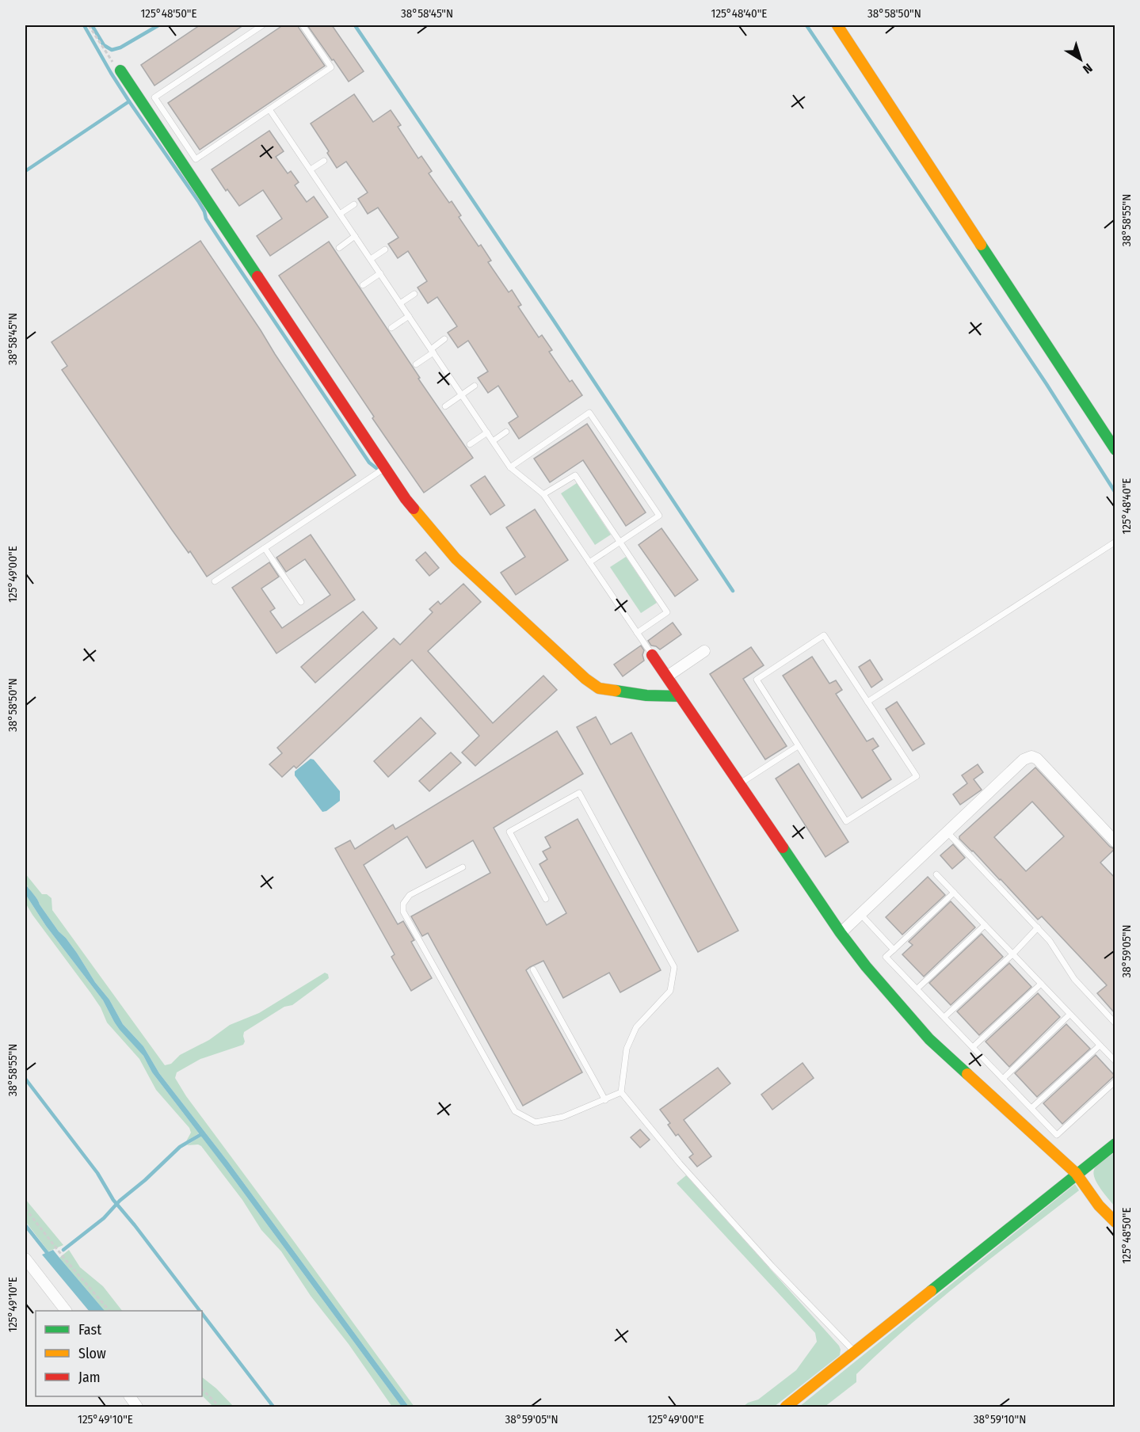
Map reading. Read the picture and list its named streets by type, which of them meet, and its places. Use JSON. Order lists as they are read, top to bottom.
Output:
{
  "legend": ["Fast", "Slow", "Jam"],
  "north": "bottom right",
  "coordinates": [
    "125°48'50\"E",
    "38°58'45\"N",
    "125°48'40\"E",
    "38°58'50\"N",
    "38°58'55\"N",
    "125°49'00\"E",
    "38°59'05\"N",
    "125°49'10\"E",
    "38°59'10\"N"
  ]
}
